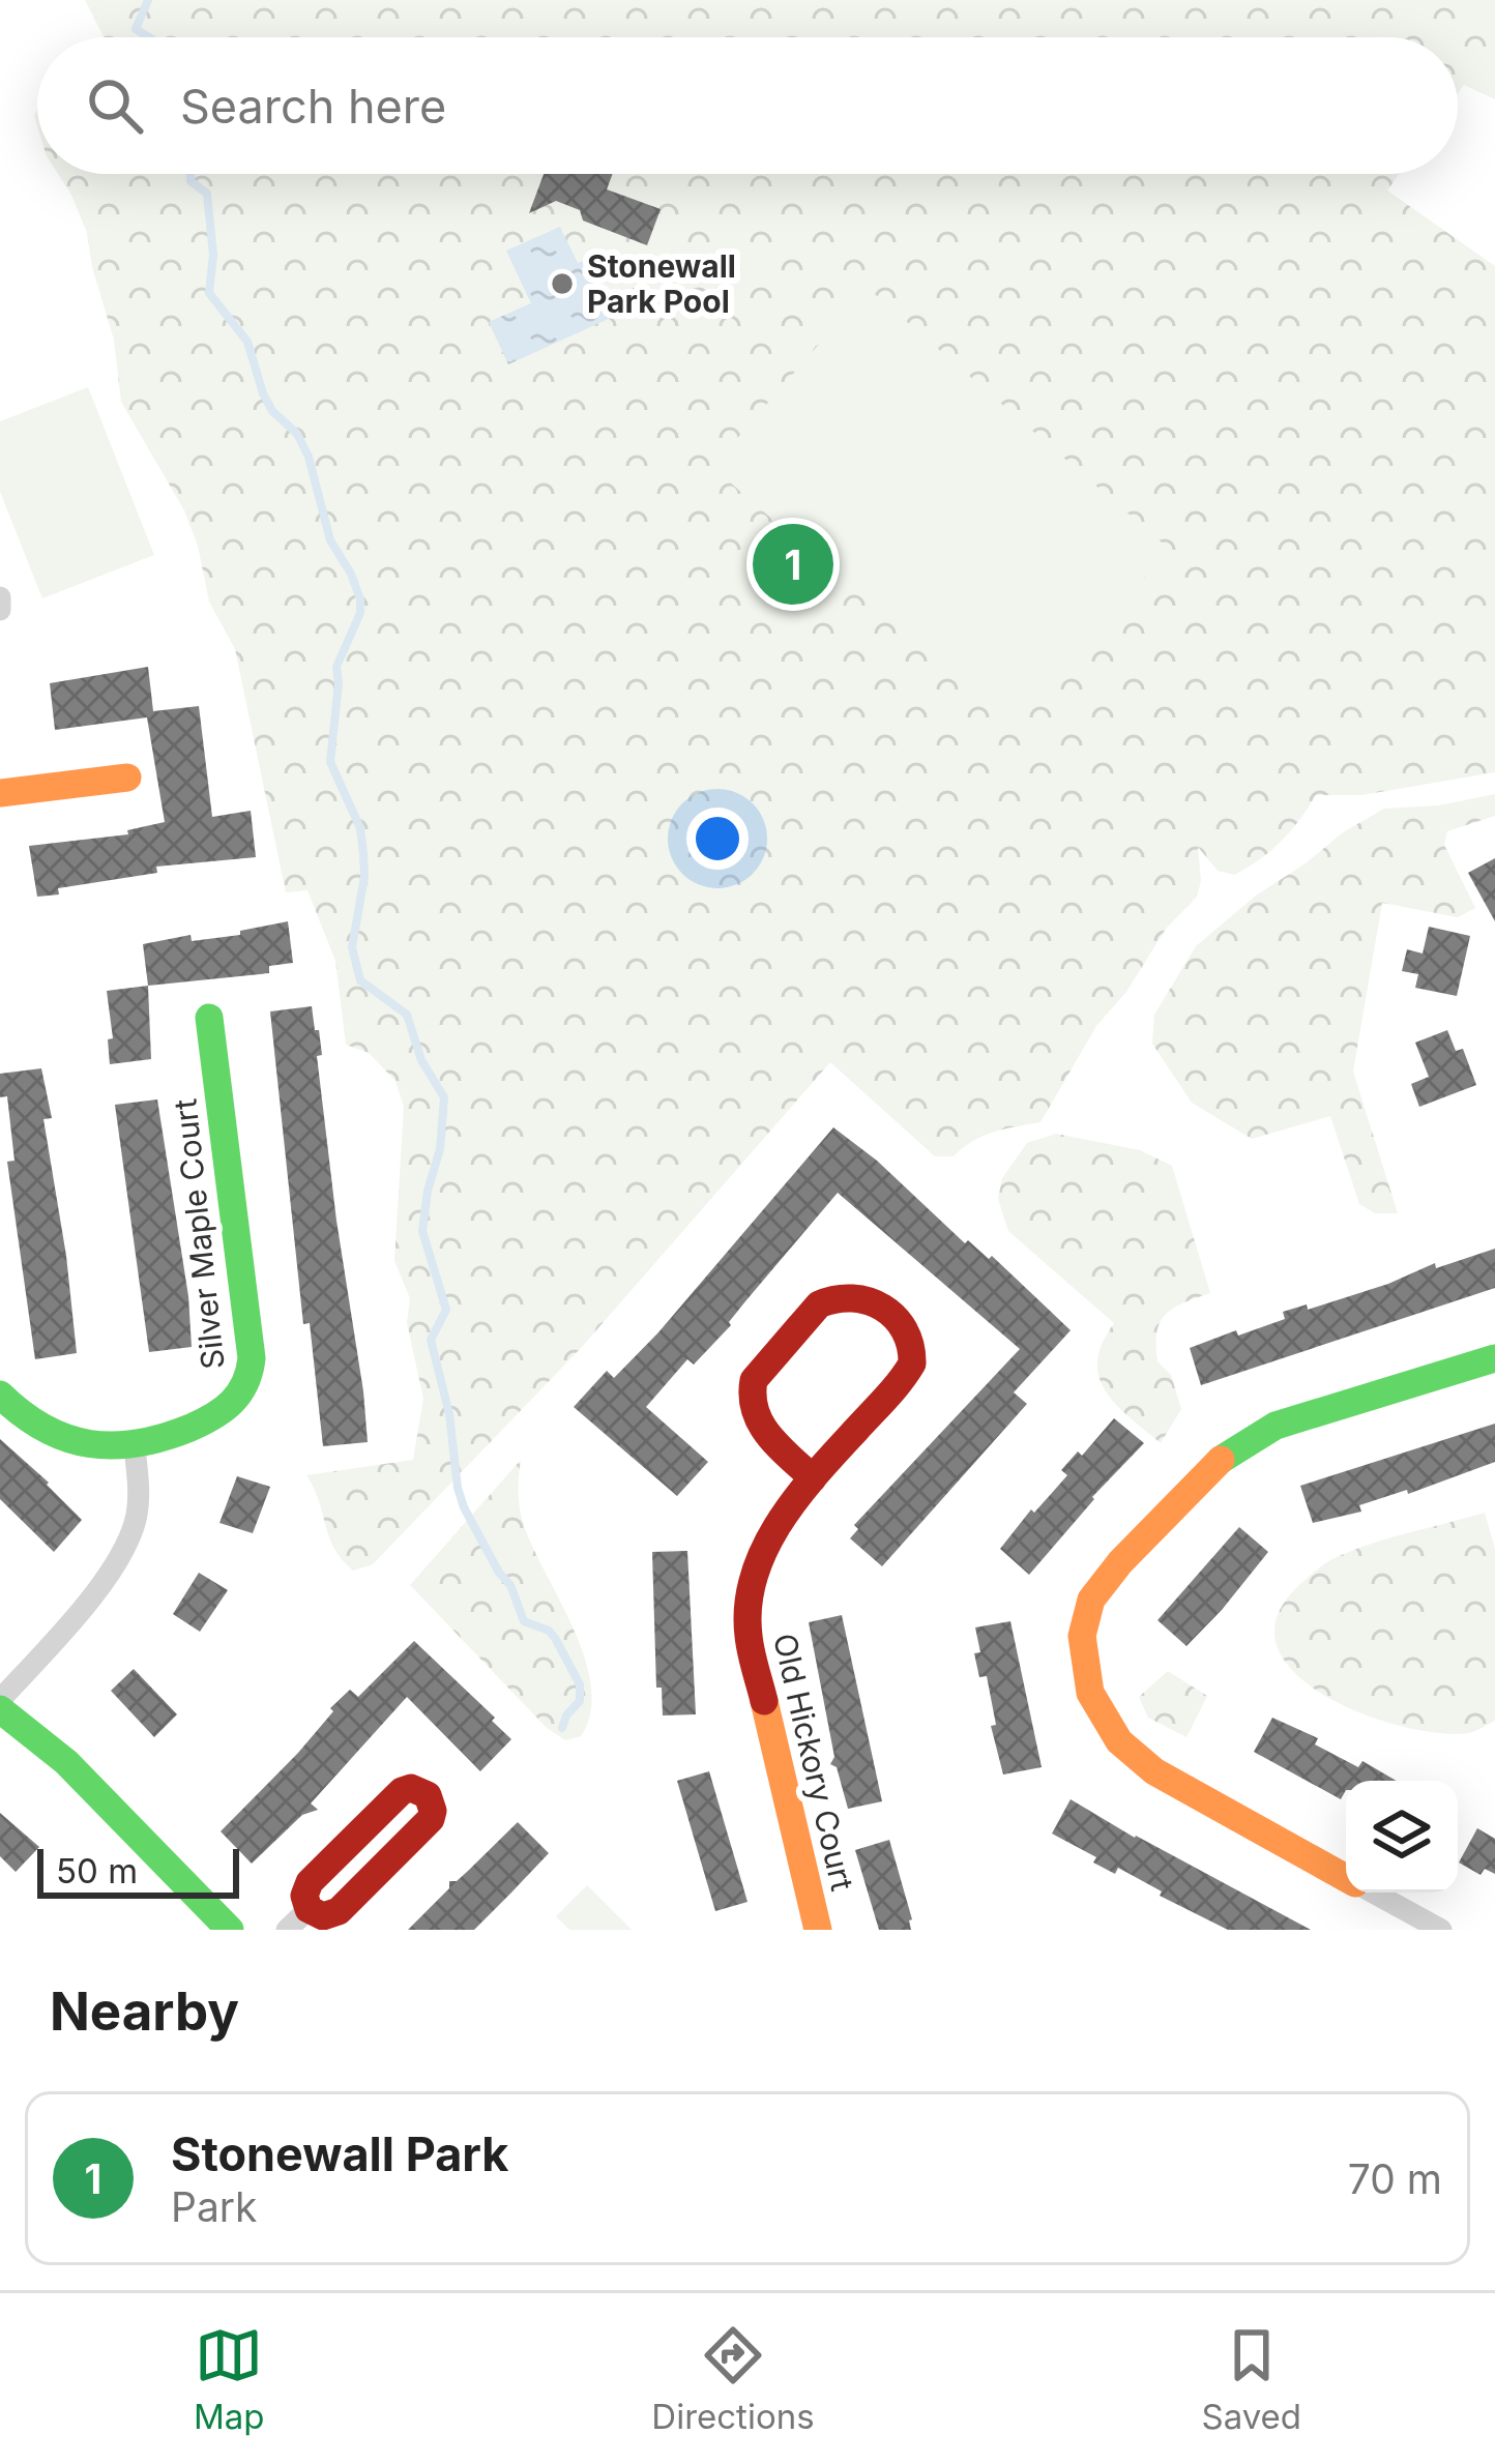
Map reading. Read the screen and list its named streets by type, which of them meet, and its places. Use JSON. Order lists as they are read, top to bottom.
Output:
{
  "streets": {
    "street": ["Silver Maple Court", "Old Hickory Court"]
  },
  "places": ["Stonewall Park Pool"],
  "scale_bar": "50 m",
  "page": {
    "search": "Search here",
    "pins": "1",
    "scale": "50 m",
    "heading": "Nearby",
    "list": [
      {
        "mark": "1",
        "name": "Stonewall Park",
        "note": "Park",
        "value": "70 m"
      }
    ],
    "nav": ["Map", "Directions", "Saved"]
  }
}
